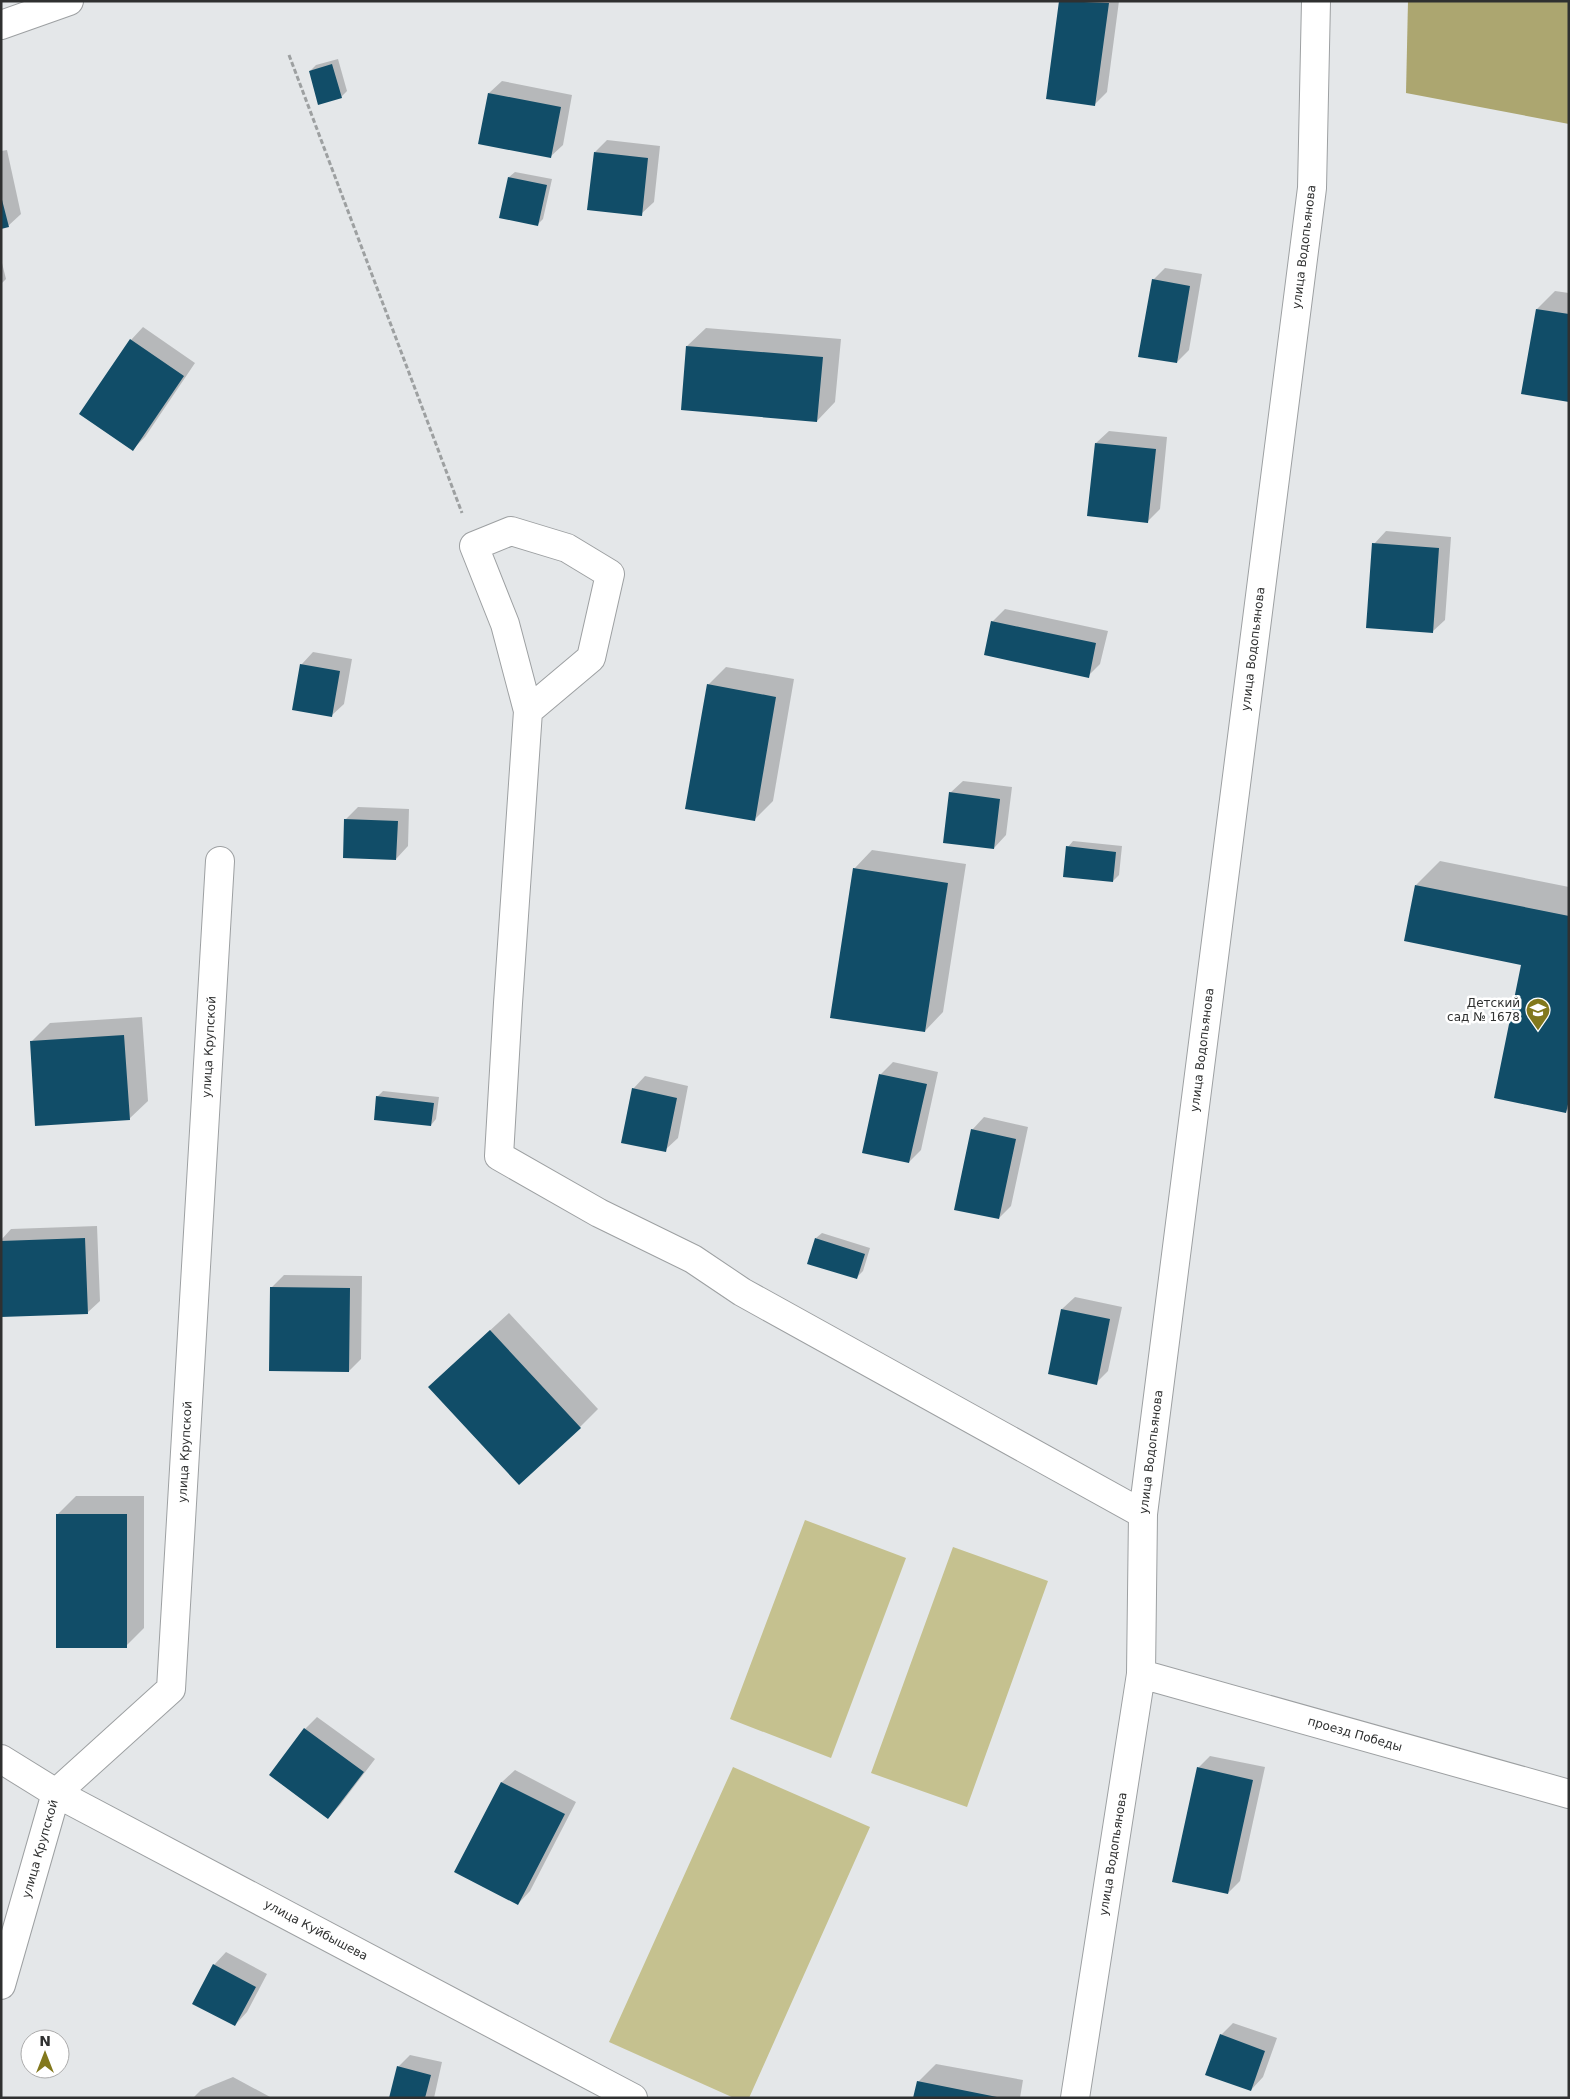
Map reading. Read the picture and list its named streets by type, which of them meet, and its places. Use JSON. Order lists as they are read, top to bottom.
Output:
{
  "streets": {
    "street": [
      "улица Водопьянова",
      "улица Крупской",
      "проезд Победы",
      "улица Куйбышева"
    ]
  },
  "crossings": [
    ["улица Водопьянова", "проезд Победы"],
    ["улица Крупской", "улица Куйбышева"]
  ],
  "places": {
    "school or university": ["Детский сад № 1678"]
  },
  "north": "top"
}
